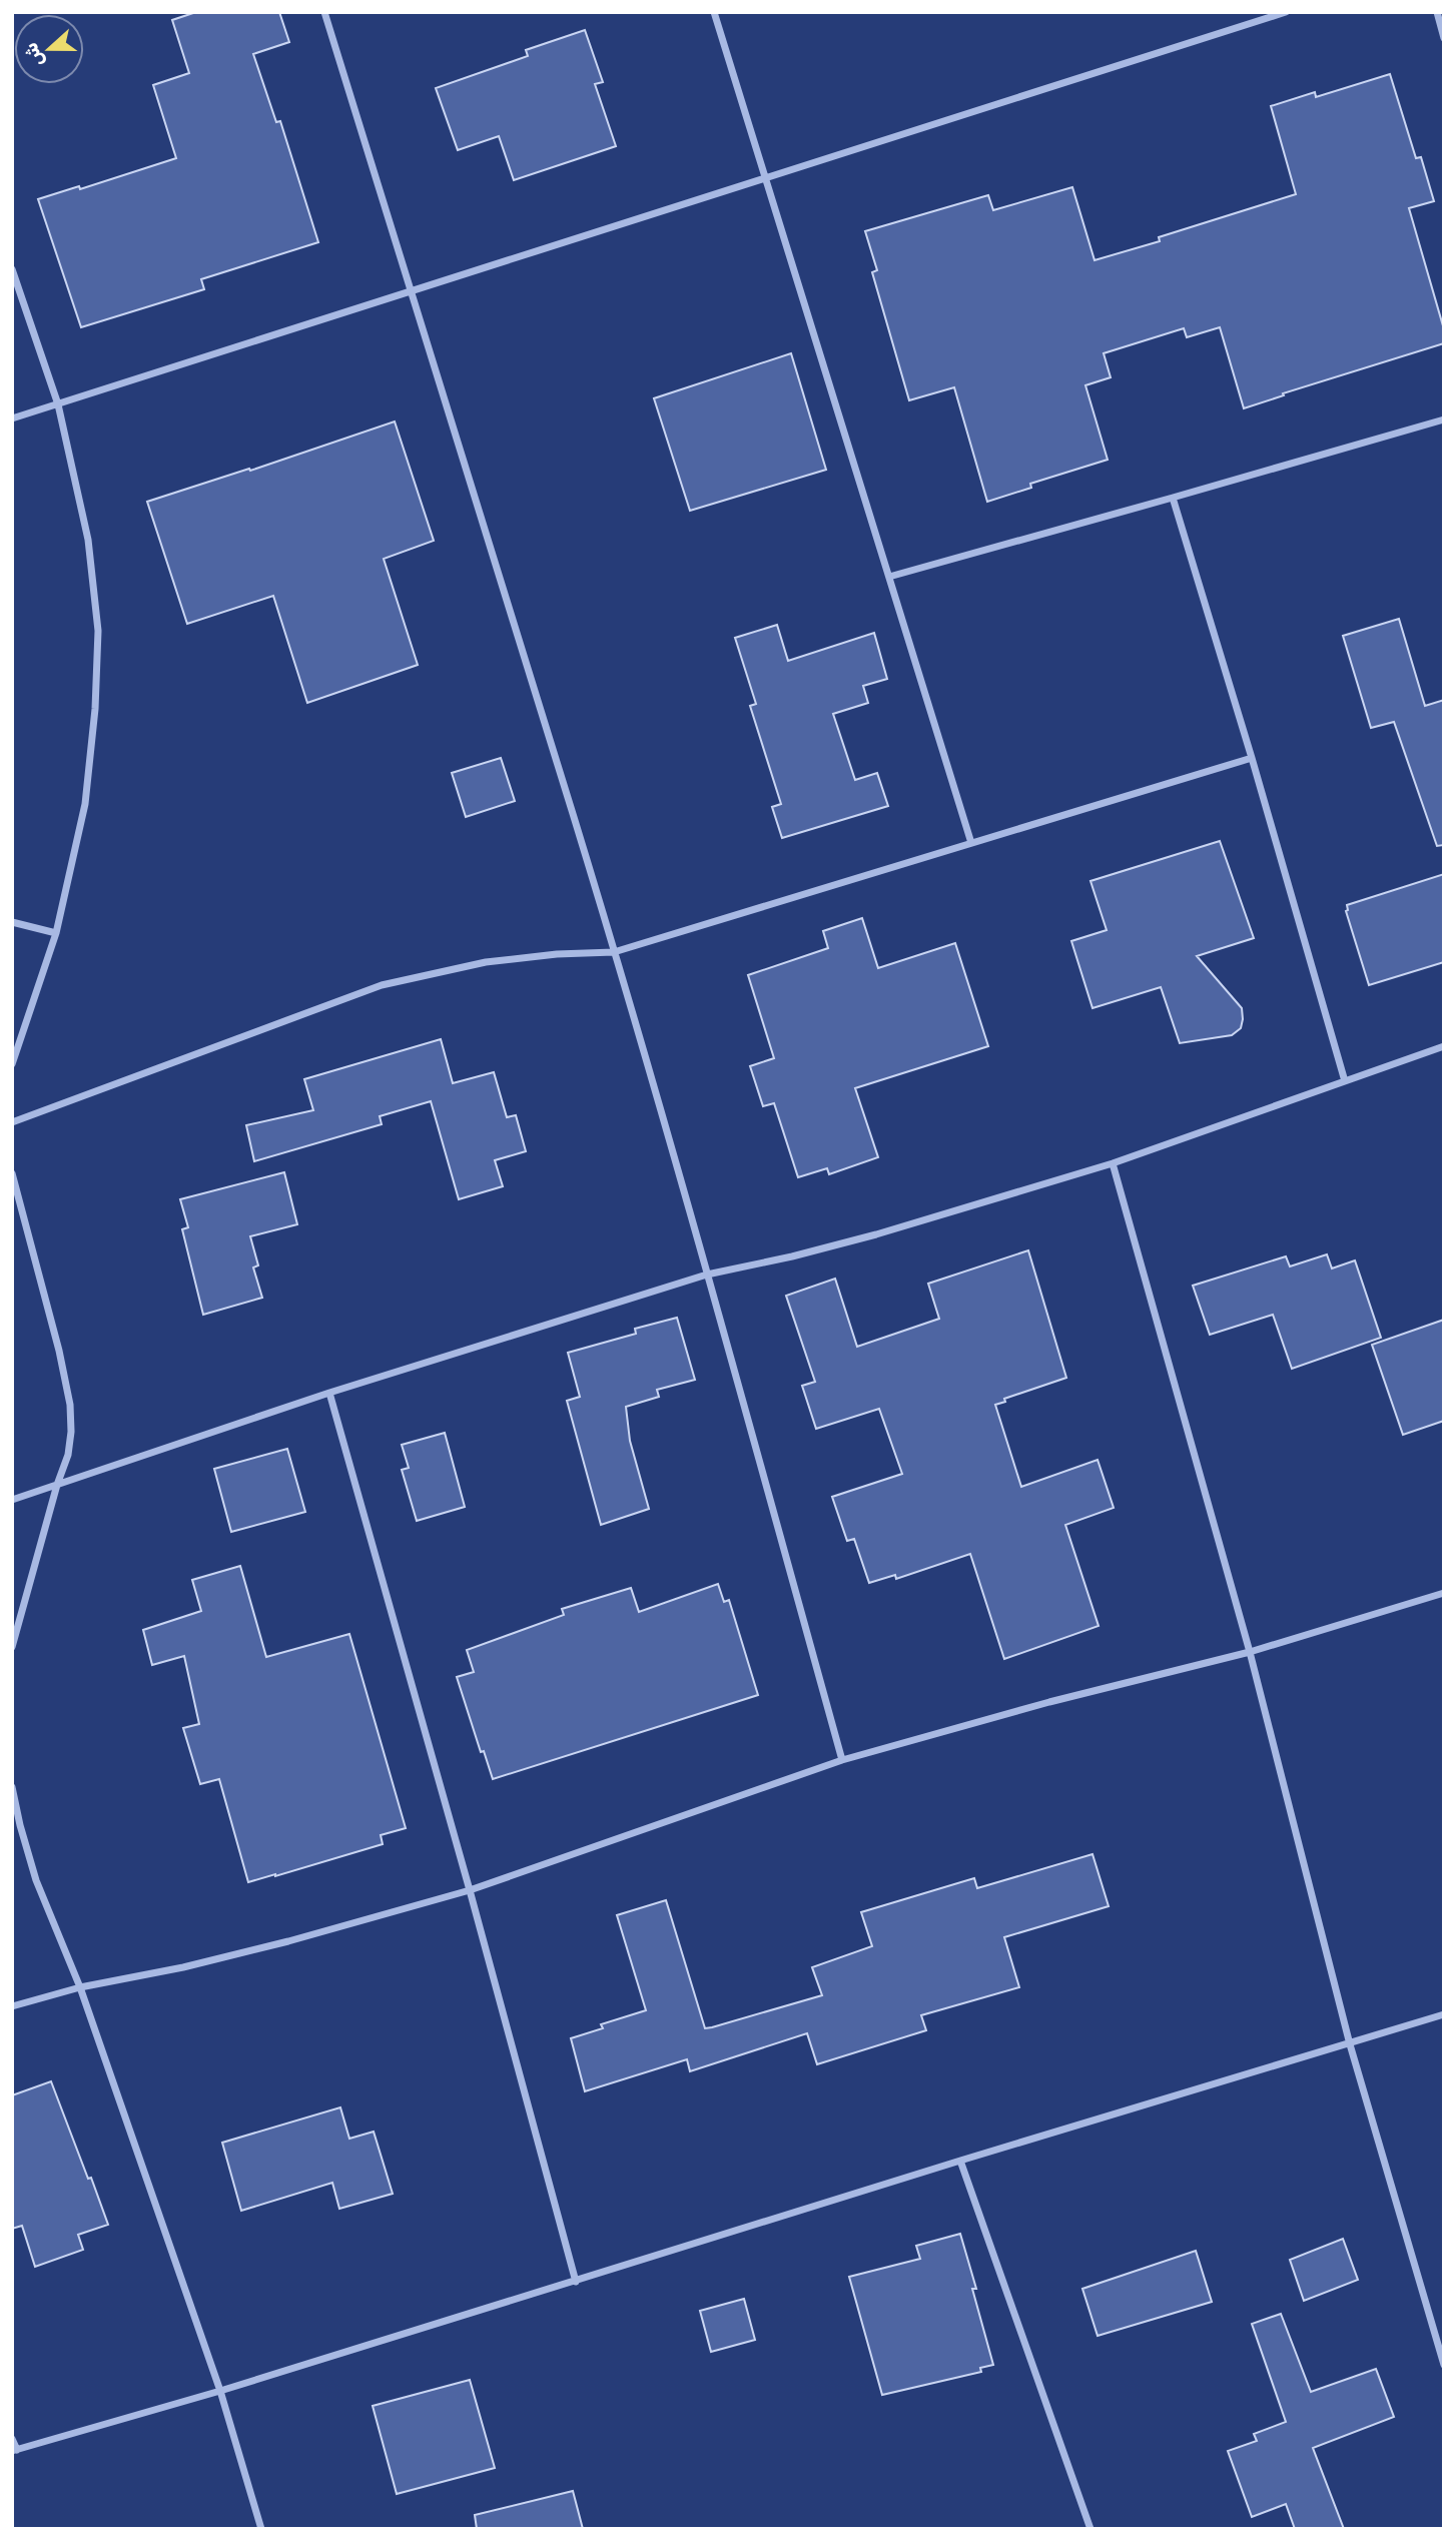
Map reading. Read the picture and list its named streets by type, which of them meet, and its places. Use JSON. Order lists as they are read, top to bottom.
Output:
{
  "north": "left"
}
